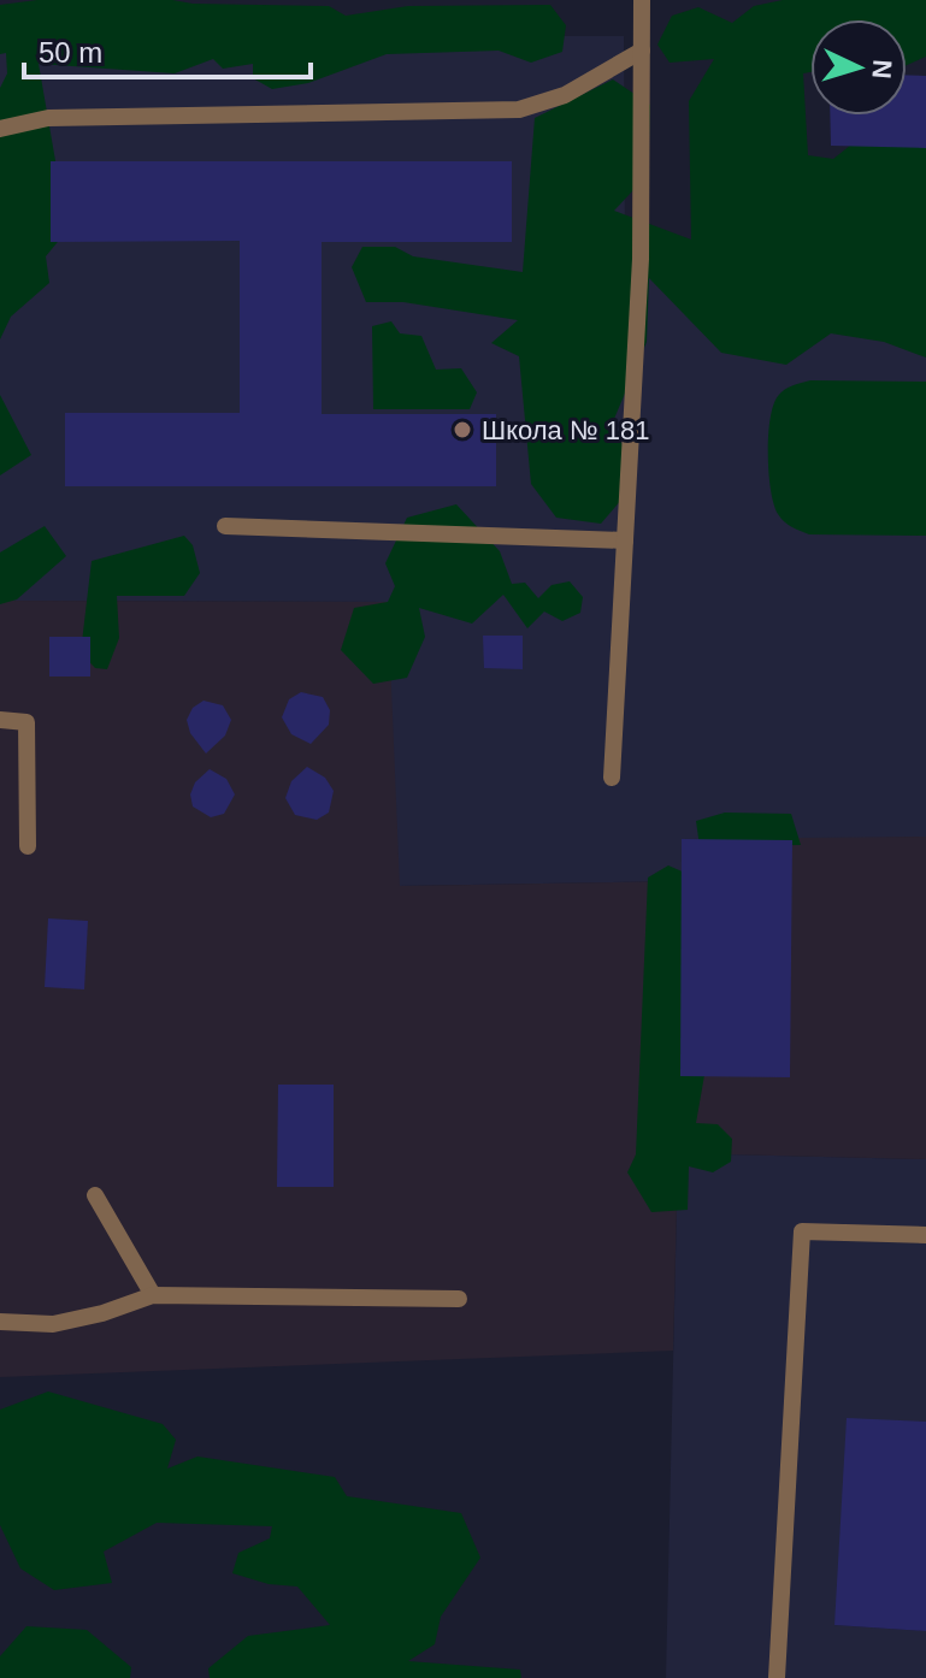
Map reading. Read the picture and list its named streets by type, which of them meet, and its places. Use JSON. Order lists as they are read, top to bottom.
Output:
{
  "places": ["Школа № 181"],
  "scale_bar": "50 m",
  "north": "right"
}
